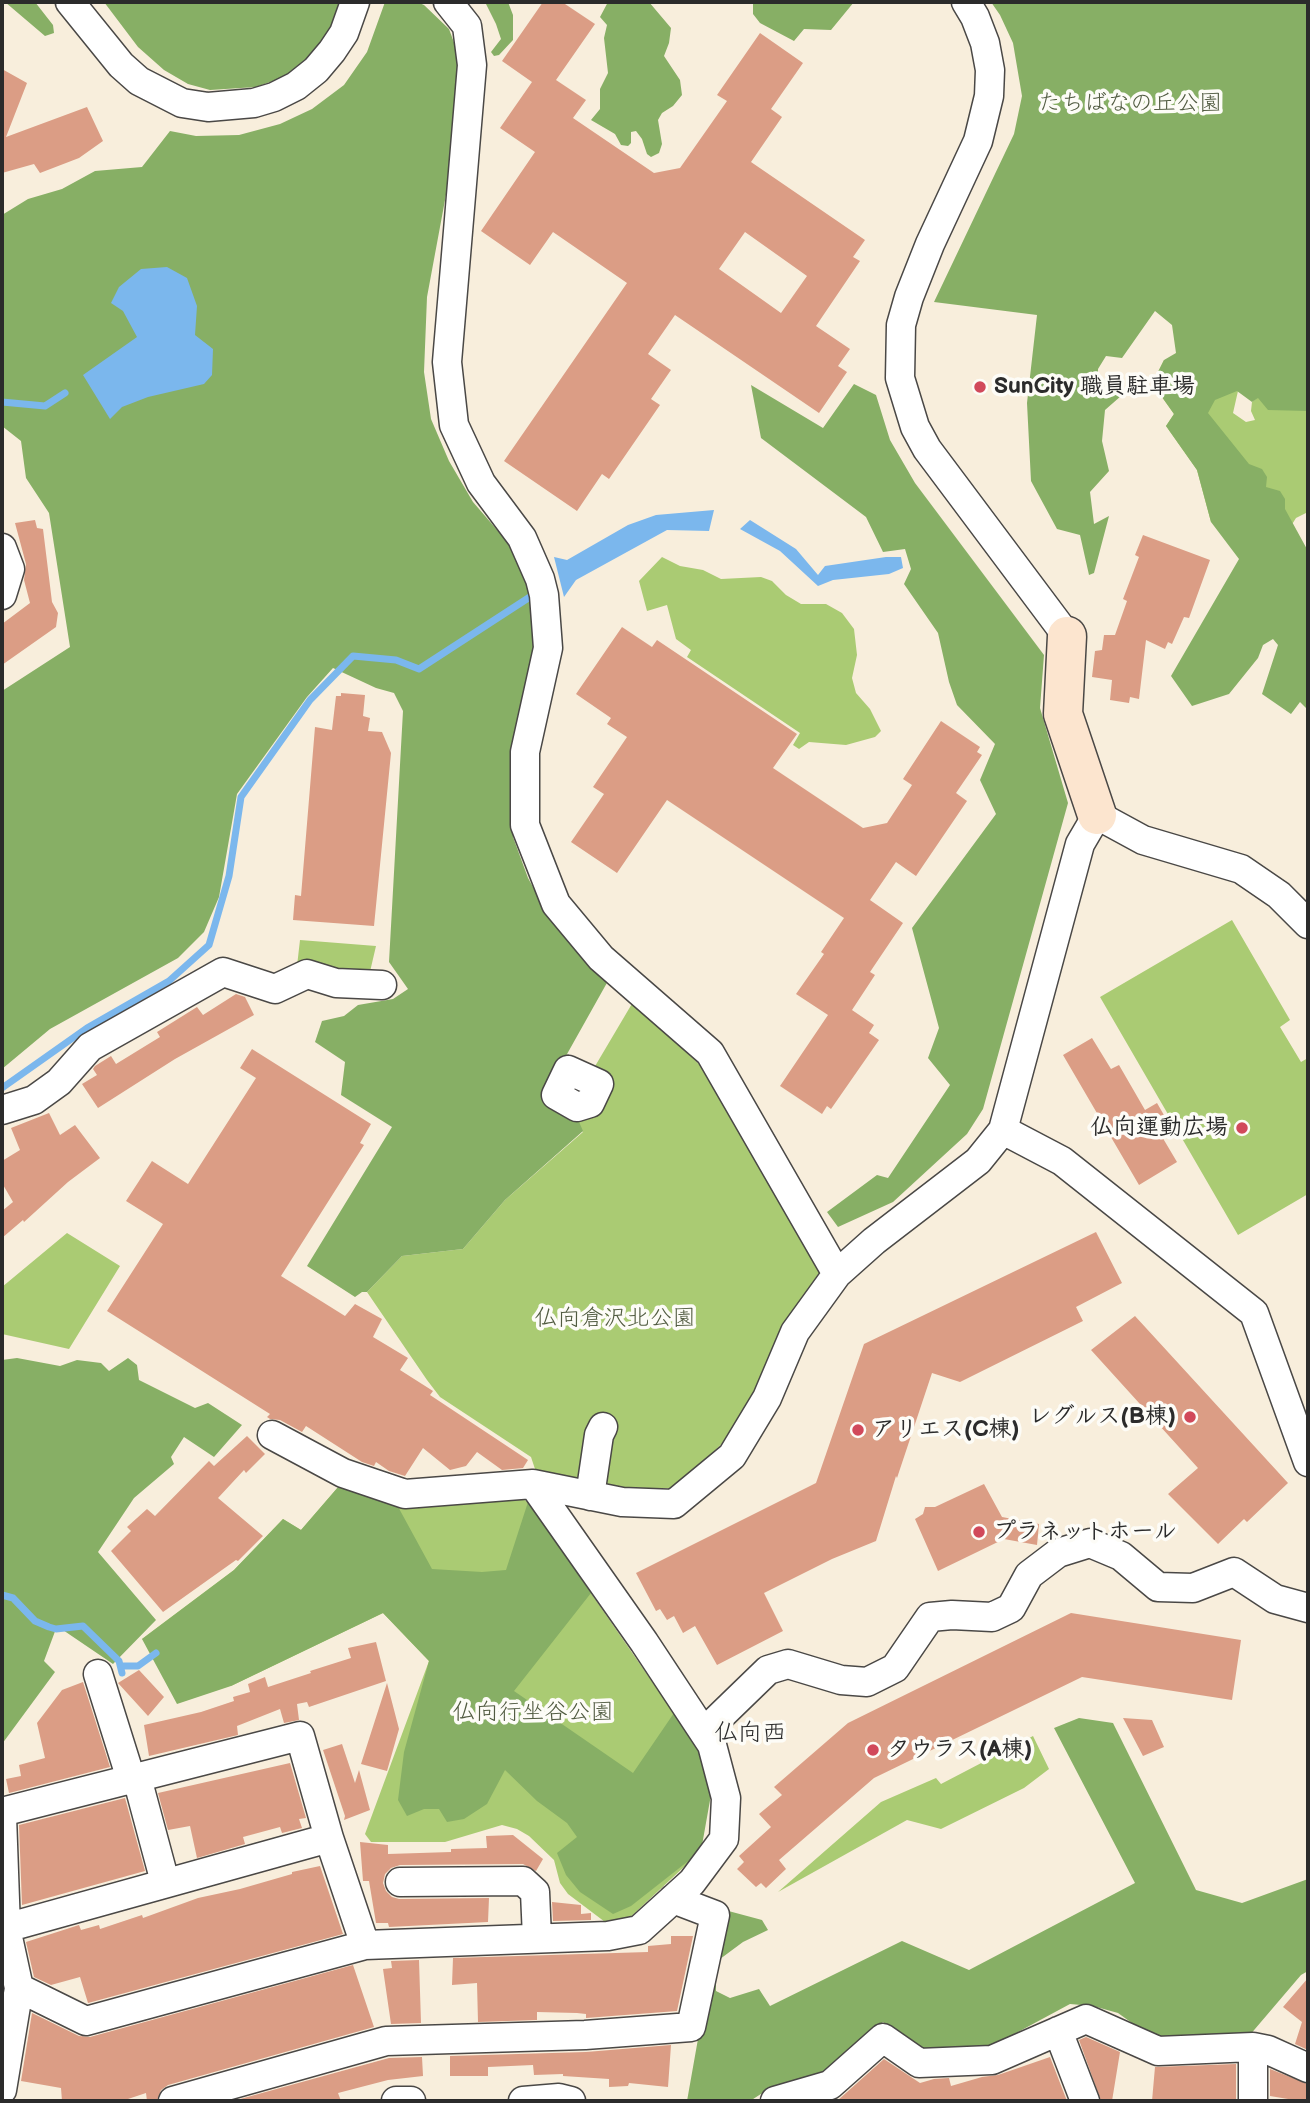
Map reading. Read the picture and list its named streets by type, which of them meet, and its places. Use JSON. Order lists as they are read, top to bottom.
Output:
{
  "districts": ["仏向西"],
  "parks": ["たちばなの丘公園", "仏向倉沢北公園", "仏向行坐谷公園"],
  "places": [
    "SunCity 職員駐車場",
    "仏向運動広場",
    "レグルス(B棟)",
    "アリエス(C棟)",
    "プラネットホール",
    "タウラス(A棟)"
  ]
}
